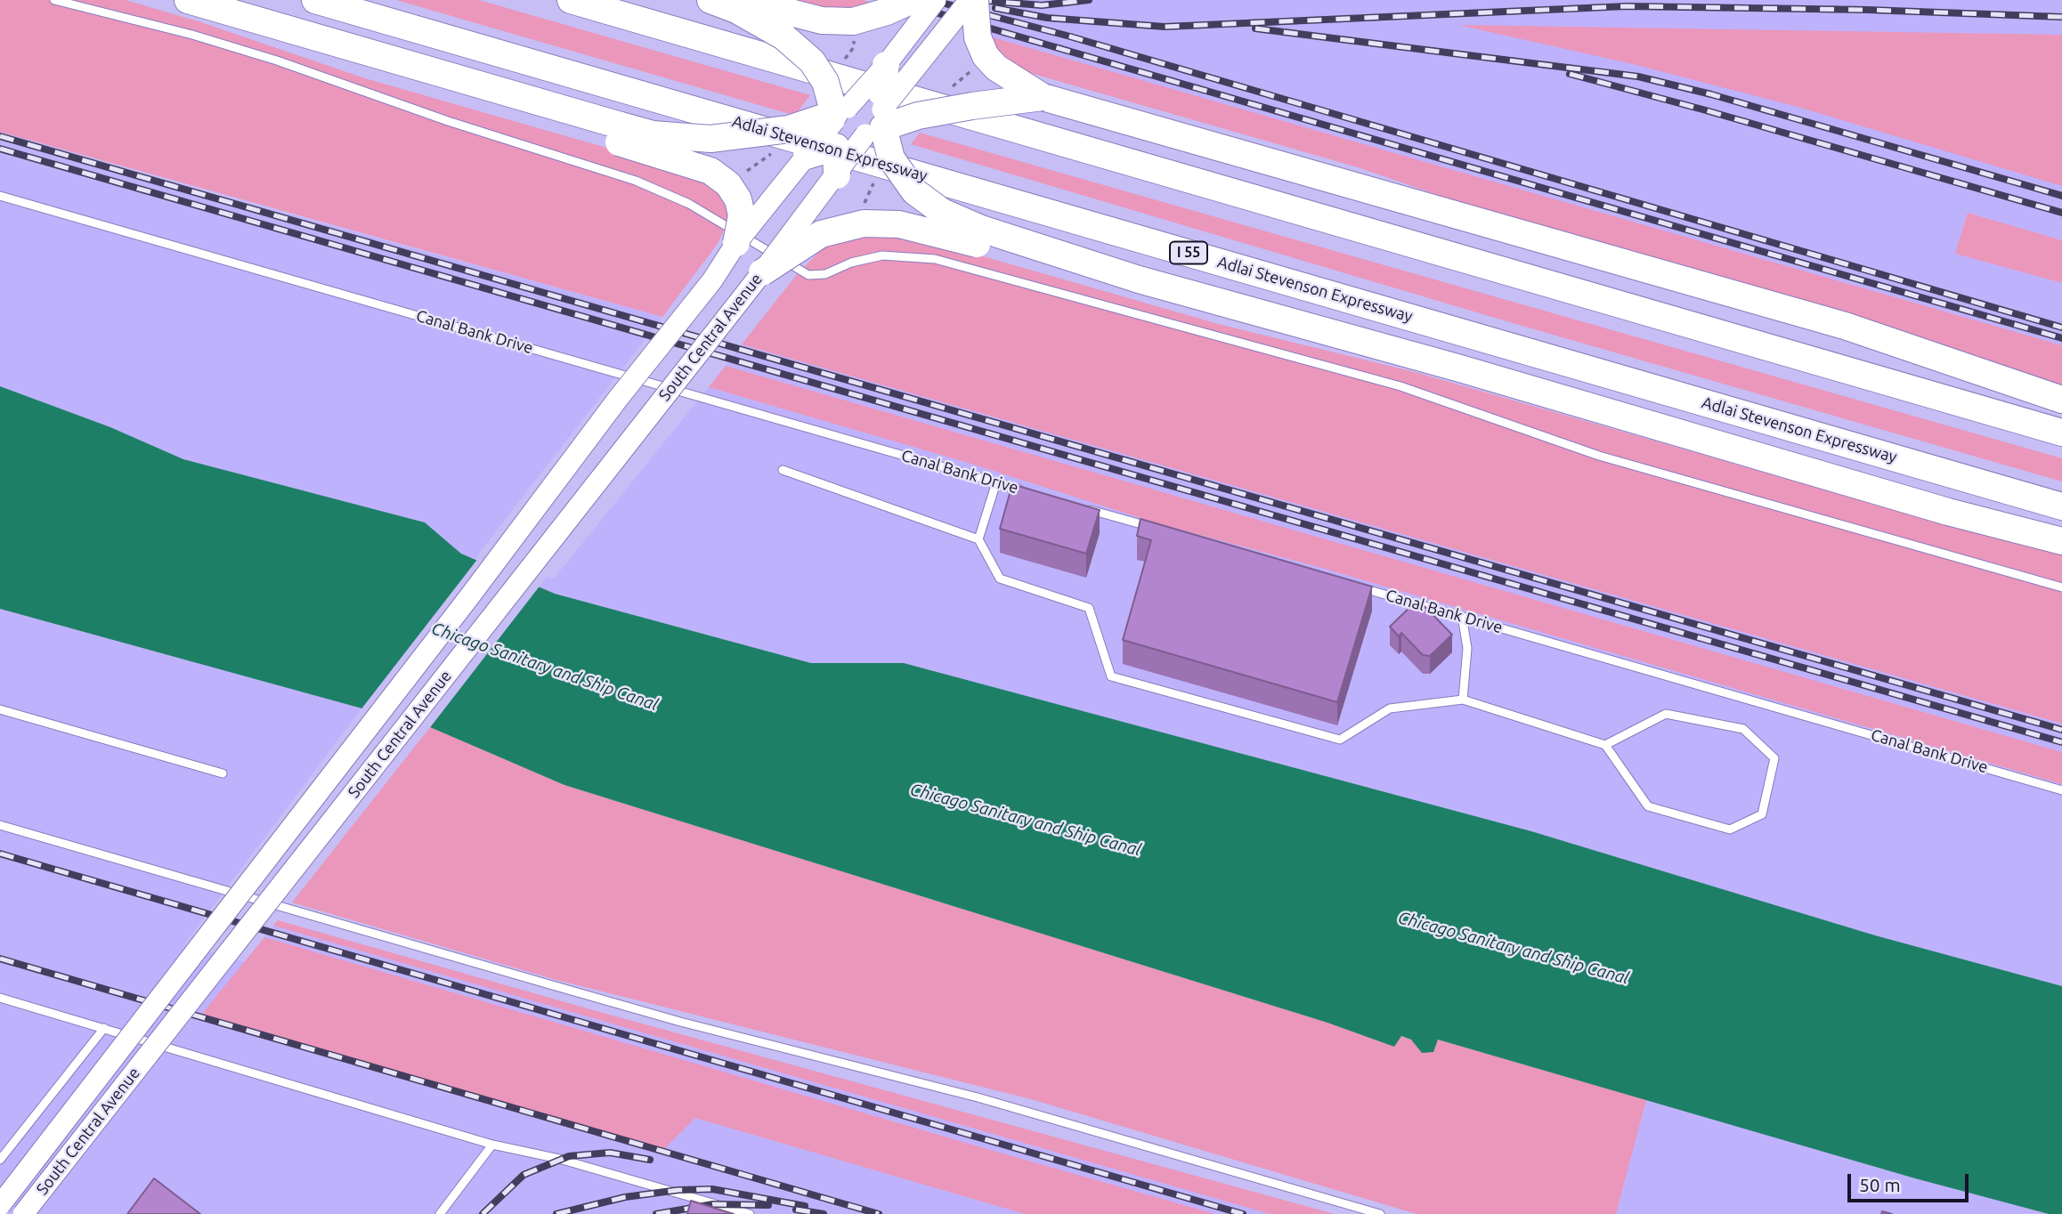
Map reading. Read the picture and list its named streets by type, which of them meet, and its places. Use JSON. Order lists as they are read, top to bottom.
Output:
{
  "streets": {
    "highway": ["Adlai Stevenson Expressway", "I 55"],
    "main road": ["South Central Avenue"],
    "lane": ["Canal Bank Drive"]
  },
  "water": ["Chicago Sanitary and Ship Canal"],
  "scale_bar": "50 m"
}
